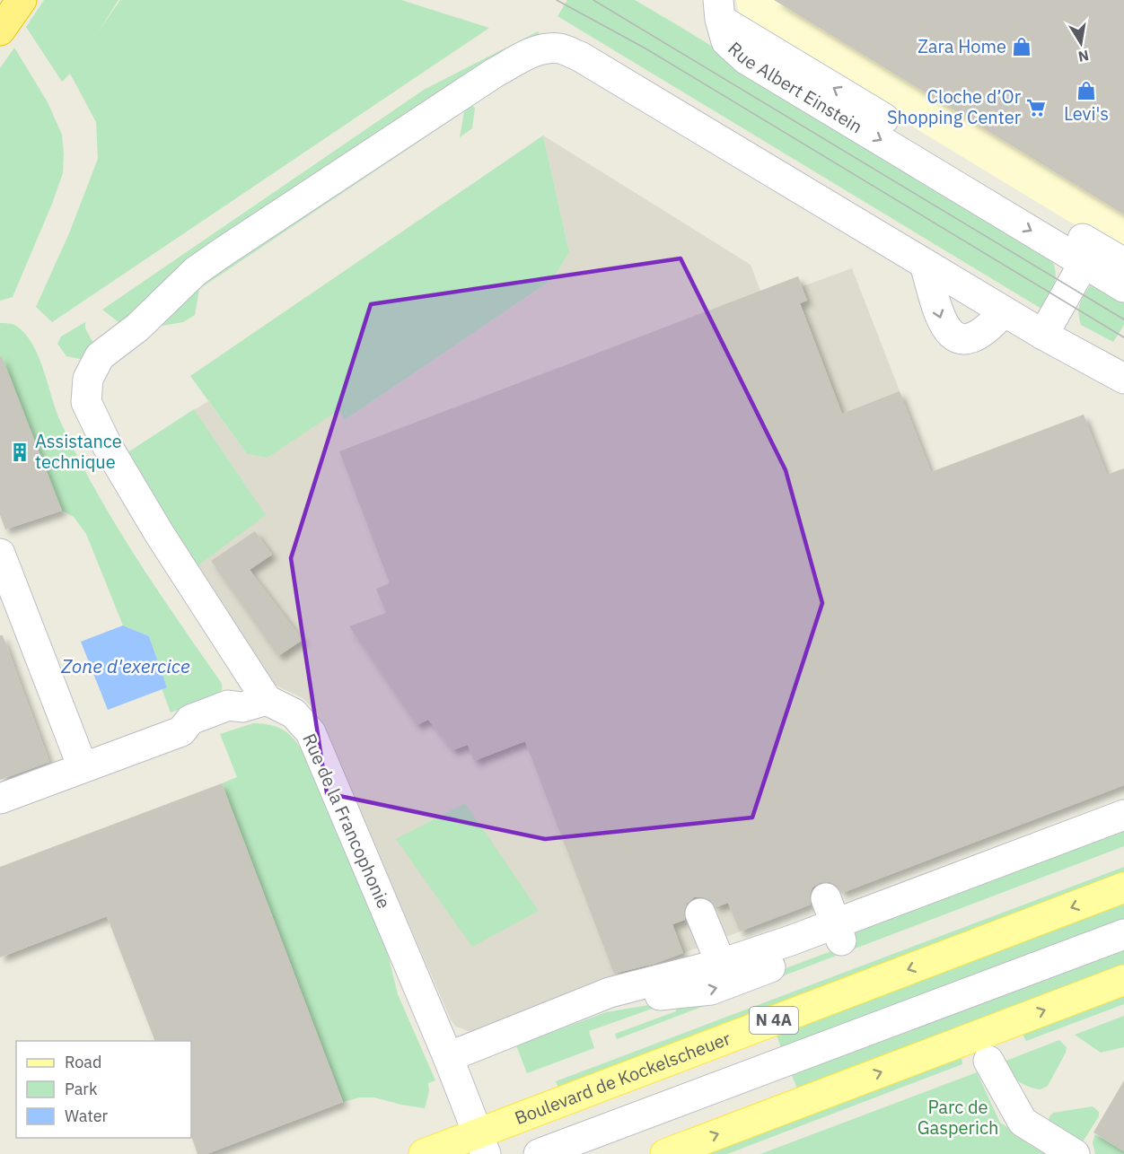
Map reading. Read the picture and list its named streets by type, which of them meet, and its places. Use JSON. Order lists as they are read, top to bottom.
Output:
{
  "streets": {
    "main road": ["N 4A", "Boulevard de Kockelscheuer"],
    "street": ["Rue Albert Einstein", "Rue de la Francophonie"]
  },
  "crossings": [
    ["Rue de la Francophonie", "Boulevard de Kockelscheuer"]
  ],
  "water": ["Zone d'exercice"],
  "parks": ["Parc de Gasperich"],
  "places": {
    "shop": ["Zara Home", "Levi's"],
    "supermarket": ["Cloche d’Or Shopping Center"],
    "building": ["Assistance technique"]
  },
  "legend": ["Road", "Park", "Water"],
  "north": "bottom"
}
